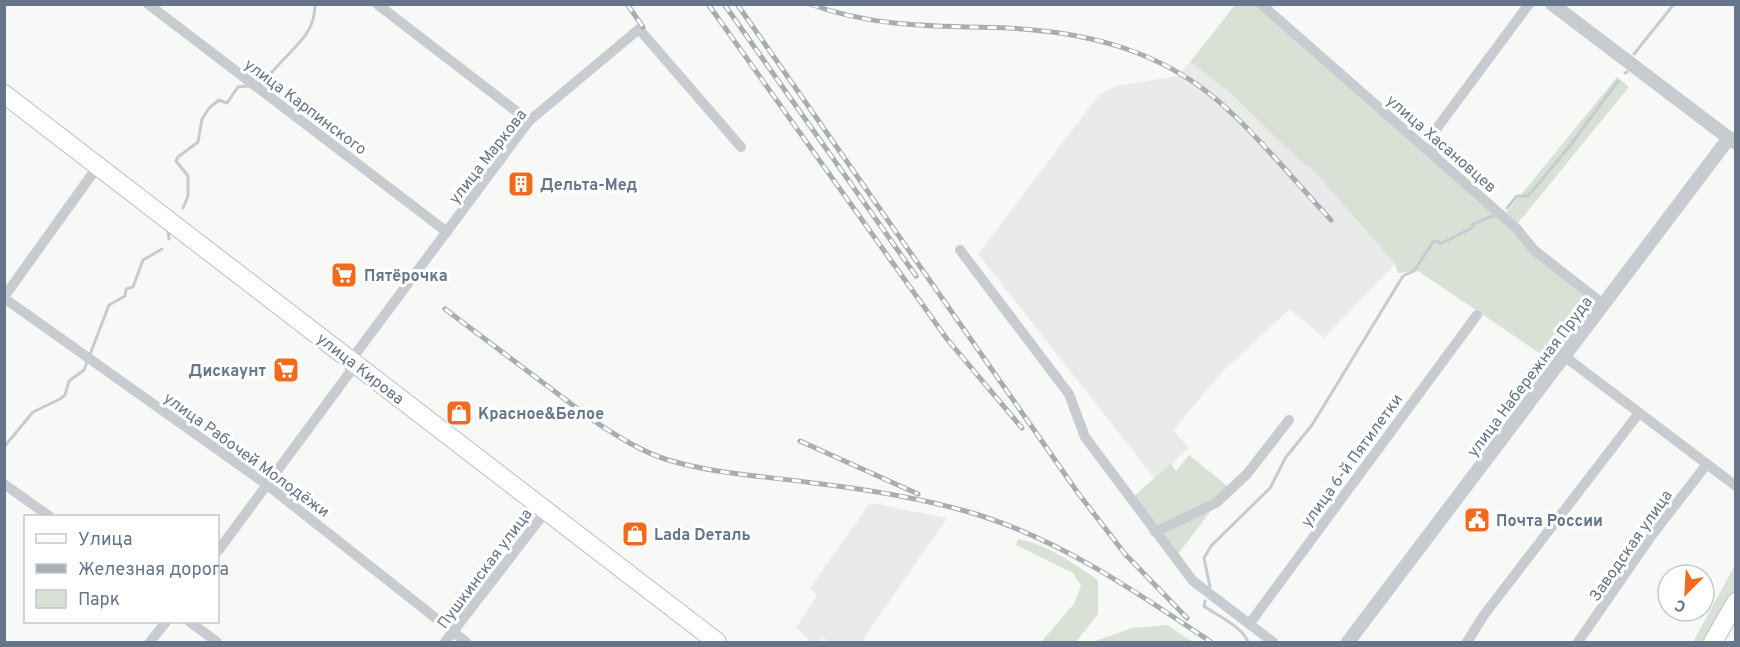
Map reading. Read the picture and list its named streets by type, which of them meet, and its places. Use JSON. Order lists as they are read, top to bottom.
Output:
{
  "streets": {
    "main road": ["улица Кирова"],
    "street": [
      "улица Карпинского",
      "улица Хасановцев",
      "улица Маркова",
      "улица Набережная Пруда",
      "улица Рабочей Молодёжи",
      "улица 6-й Пятилетки",
      "Заводская улица",
      "Пушкинская улица"
    ]
  },
  "crossings": [
    ["улица Карпинского", "улица Маркова"],
    ["улица Хасановцев", "улица Набережная Пруда"],
    ["улица Маркова", "улица Кирова"],
    ["улица Маркова", "улица Рабочей Молодёжи"],
    ["улица Кирова", "Пушкинская улица"],
    ["улица Рабочей Молодёжи", "Пушкинская улица"]
  ],
  "places": {
    "building": ["Дельта-Мед"],
    "supermarket": ["Пятёрочка", "Дискаунт"],
    "shop": ["Красное&Белое", "Lada Dеталь"],
    "public building": ["Почта России"]
  },
  "legend": ["Улица", "Железная дорога", "Парк"],
  "north": "bottom left"
}
